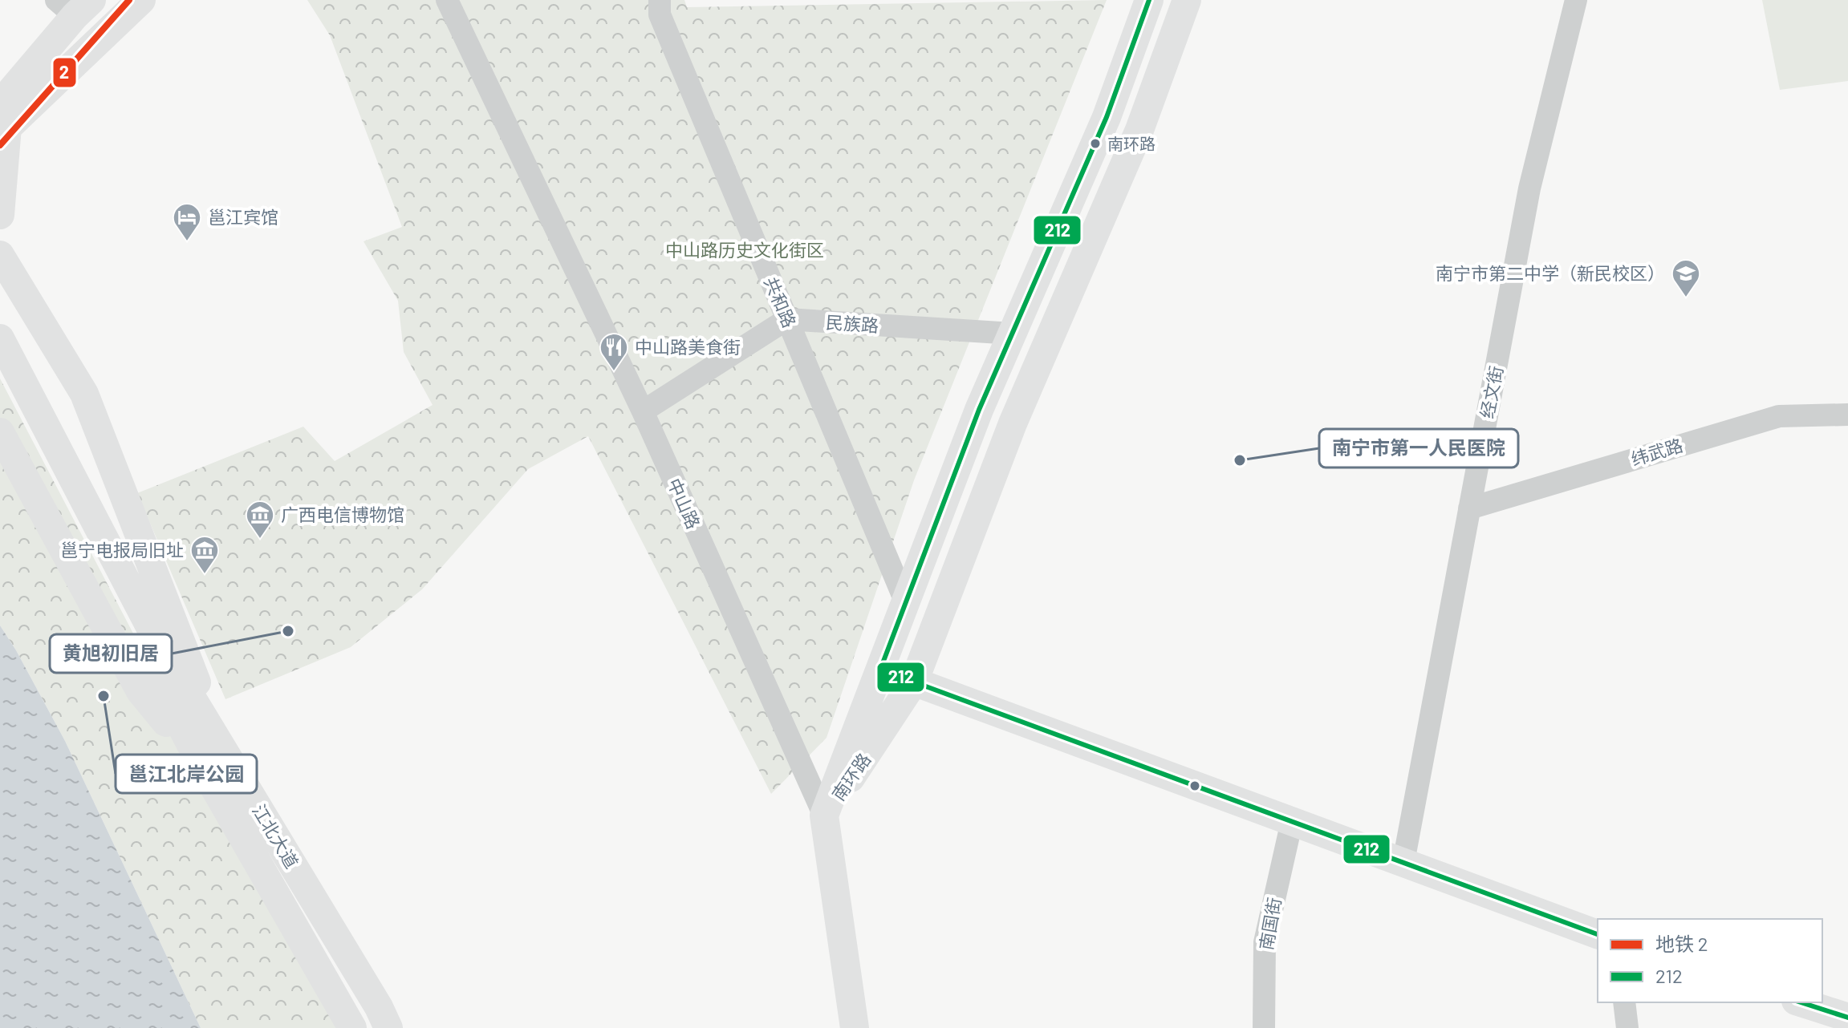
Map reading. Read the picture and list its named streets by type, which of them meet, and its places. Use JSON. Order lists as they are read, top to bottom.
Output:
{
  "streets": {
    "main road": ["中山路", "南环路", "江北大道"],
    "street": [
      "共和路",
      "民族路",
      "经文街",
      "纬武路",
      "南国街"
    ]
  },
  "crossings": [
    ["共和路", "民族路"],
    ["共和路", "南环路"],
    ["民族路", "南环路"],
    ["经文街", "纬武路"],
    ["中山路", "南环路"]
  ],
  "parks": ["中山路历史文化街区"],
  "places": {
    "other": [
      "南环路",
      "南宁市第一人民医院",
      "黄旭初旧居",
      "邕江北岸公园"
    ],
    "hotel": ["邕江宾馆"],
    "school or university": ["南宁市第二中学（新民校区）"],
    "restaurant": ["中山路美食街"],
    "museum": ["广西电信博物馆", "邕宁电报局旧址"]
  },
  "lines": ["metro line 2", "transit line 212"],
  "legend": ["地铁 2", "212"]
}
